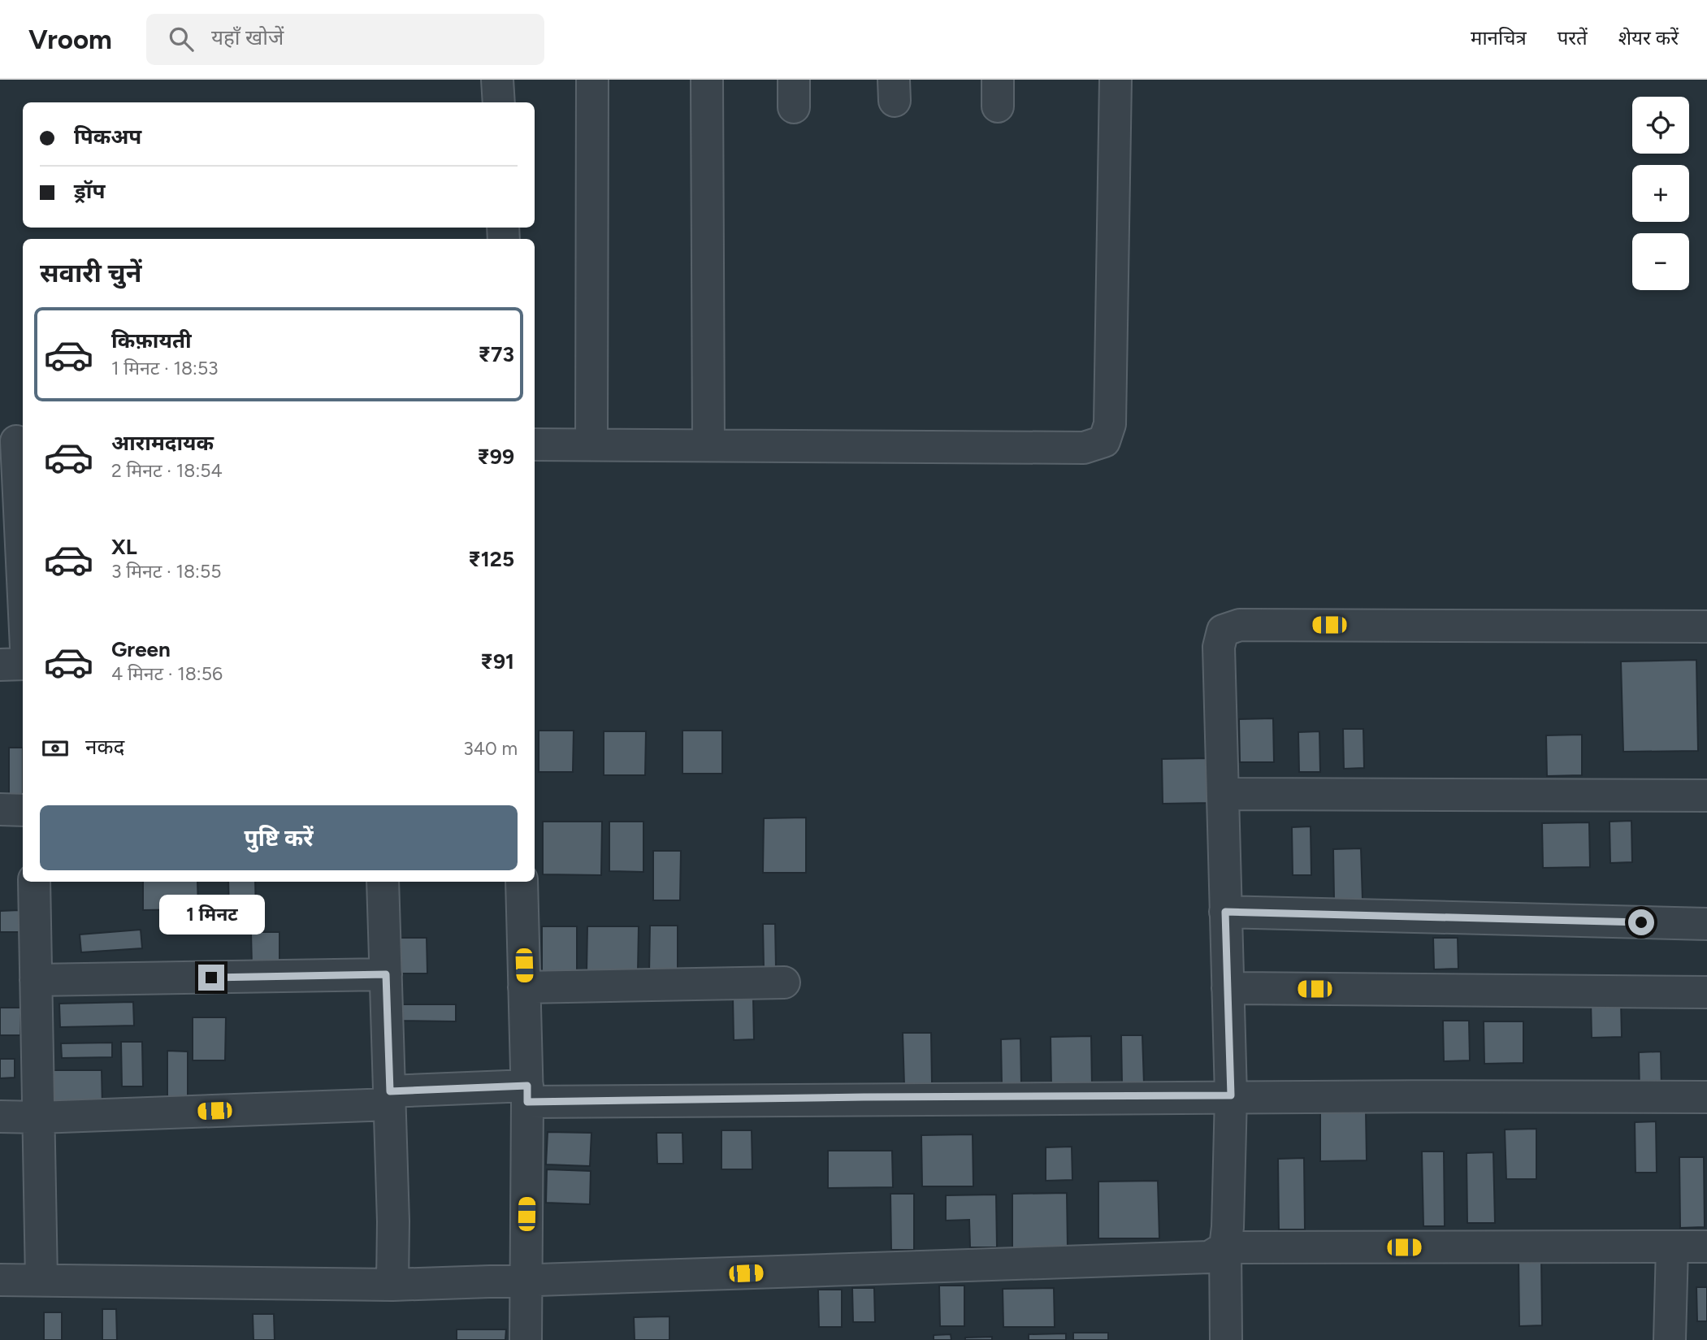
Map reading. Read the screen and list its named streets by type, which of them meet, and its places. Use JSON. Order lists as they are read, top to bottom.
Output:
{
  "page": {
    "header": "Vroom",
    "search": "यहाँ खोजें",
    "nav": ["मानचित्र", "परतें", "शेयर करें"],
    "map_buttons": ["+", "−"],
    "banner": ["पिकअप", "ड्रॉप"],
    "heading": "सवारी चुनें",
    "list": [
      {
        "name": "किफ़ायती",
        "note": "1 मिनट · 18:53",
        "value": "₹73"
      },
      {
        "name": "आरामदायक",
        "note": "2 मिनट · 18:54",
        "value": "₹99"
      },
      {
        "name": "XL",
        "note": "3 मिनट · 18:55",
        "value": "₹125"
      },
      {
        "name": "Green",
        "note": "4 मिनट · 18:56",
        "value": "₹91"
      }
    ],
    "pay": ["नकद", "340 m"],
    "buttons": "पुष्टि करें",
    "bubble": "1 मिनट"
  }
}
